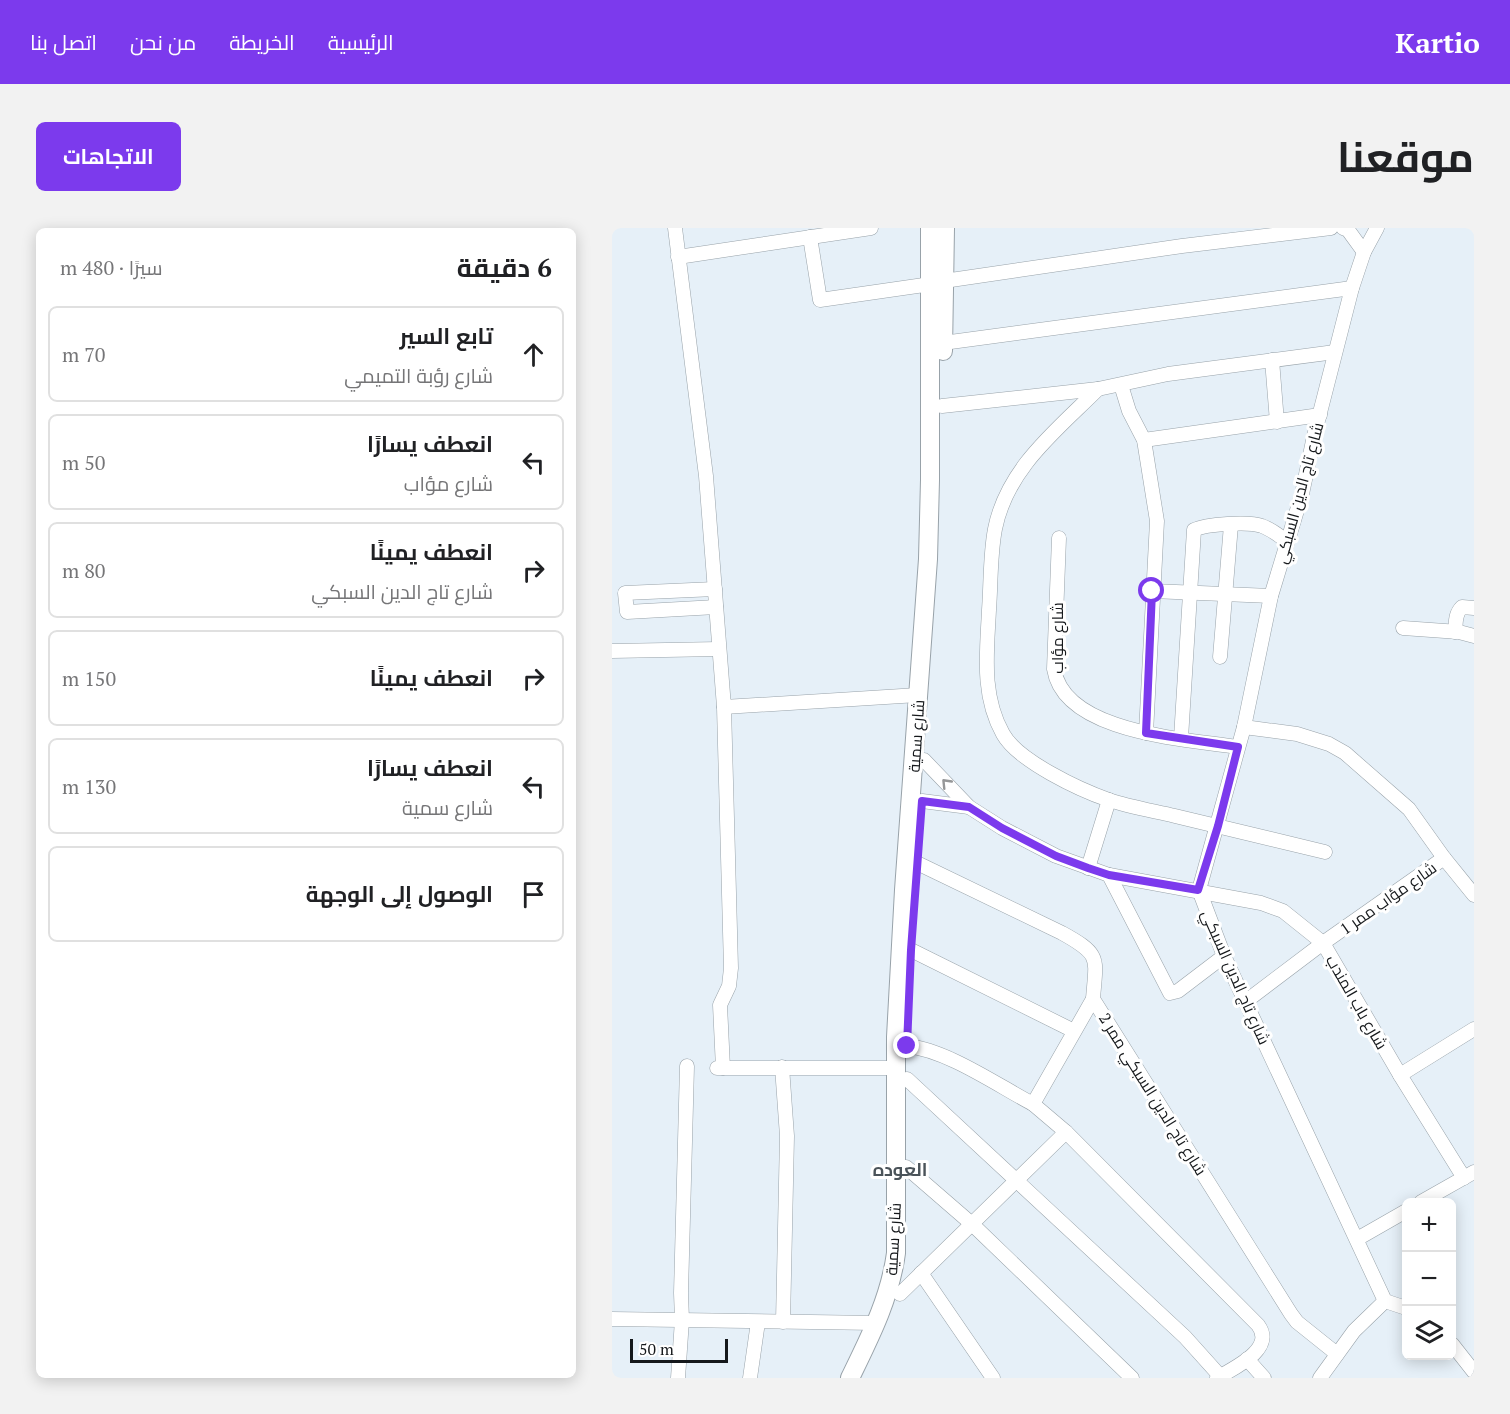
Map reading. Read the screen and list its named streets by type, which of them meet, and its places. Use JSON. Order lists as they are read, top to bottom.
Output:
{
  "streets": {
    "street": [
      "شارع تاج الدين السبكي",
      "شارع مؤاب",
      "شارع سمية",
      "شارع مؤاب ممر 1",
      "شارع باب المندب",
      "شارع تاج الدين السبكي ممر 2"
    ]
  },
  "crossings": [
    ["شارع تاج الدين السبكي", "شارع مؤاب"],
    ["شارع تاج الدين السبكي", "شارع مؤاب ممر 1"],
    ["شارع تاج الدين السبكي", "شارع باب المندب"],
    ["شارع سمية", "شارع تاج الدين السبكي ممر 2"],
    ["شارع مؤاب ممر 1", "شارع باب المندب"]
  ],
  "districts": ["العوده"],
  "scale_bar": "50 m",
  "page": {
    "header": "Kartio",
    "nav": [
      "الرئيسية",
      "الخريطة",
      "من نحن",
      "اتصل بنا"
    ],
    "title": "موقعنا",
    "buttons": "الاتجاهات",
    "heading": ["6 دقيقة", "سيرًا · 480 m"],
    "list": [
      ["تابع السير", "شارع رؤبة التميمي", "70 m"],
      ["انعطف يسارًا", "شارع مؤاب", "50 m"],
      ["انعطف يمينًا", "شارع تاج الدين السبكي", "80 m"],
      ["انعطف يمينًا", "150 m"],
      ["انعطف يسارًا", "شارع سمية", "130 m"],
      "الوصول إلى الوجهة"
    ],
    "map_buttons": ["+", "−"],
    "scale": "50 m"
  }
}
